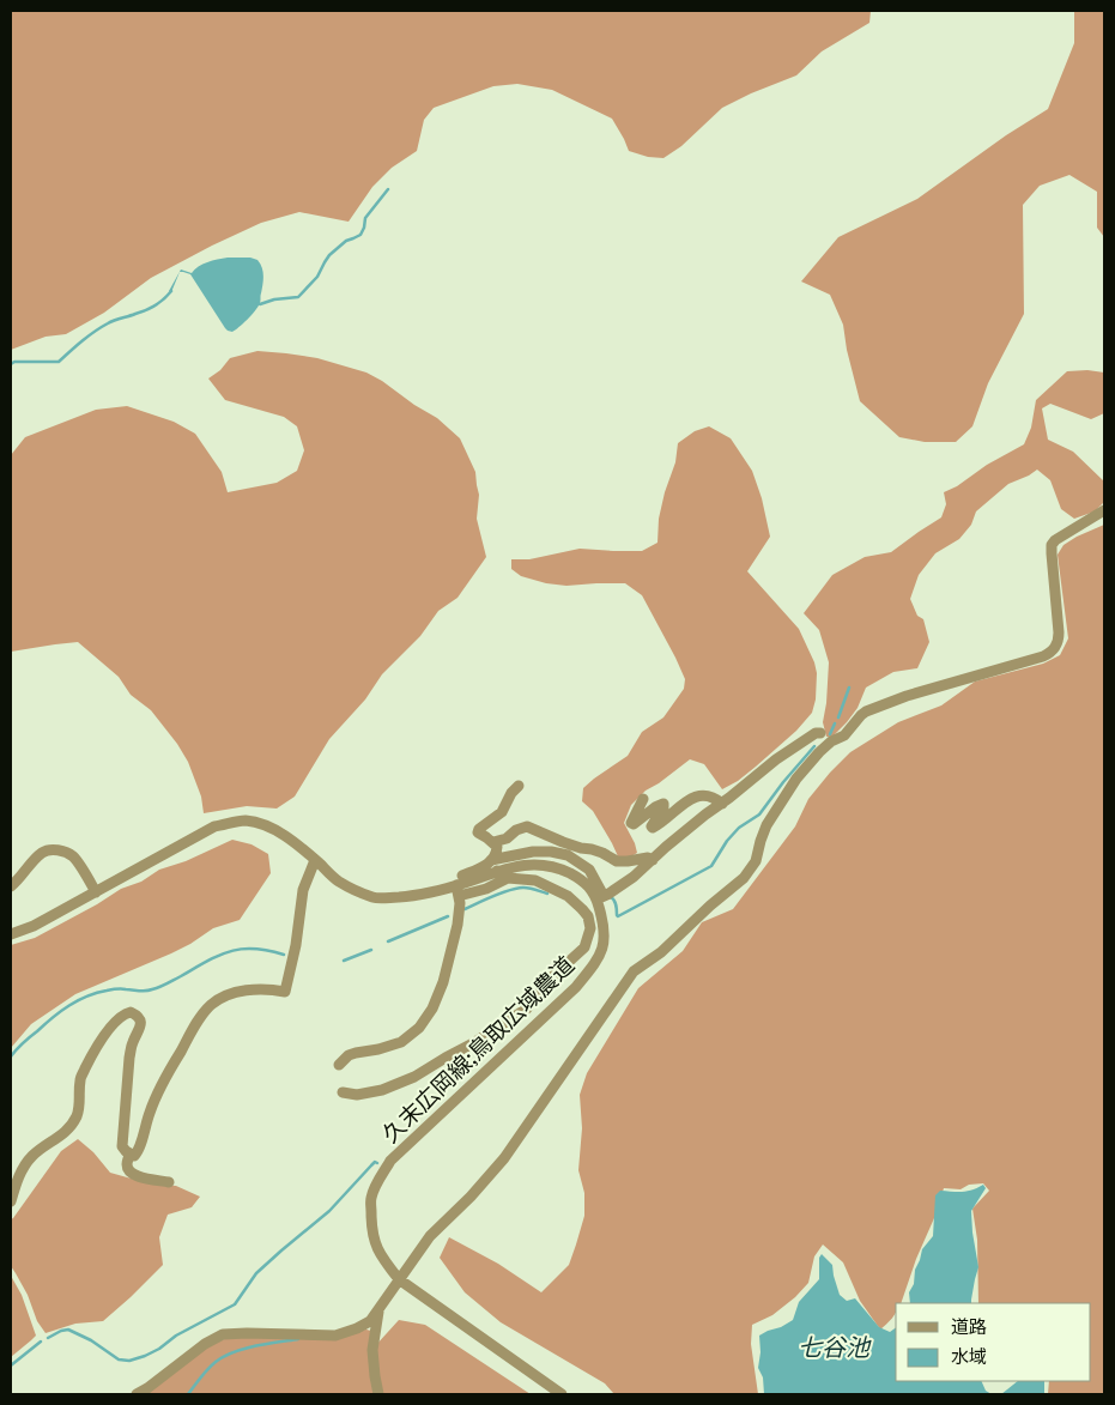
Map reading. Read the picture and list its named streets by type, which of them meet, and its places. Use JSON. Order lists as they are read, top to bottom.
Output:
{
  "streets": {
    "street": ["久末広岡線;鳥取広域農道"]
  },
  "water": ["七谷池"],
  "legend": ["道路", "水域"]
}
